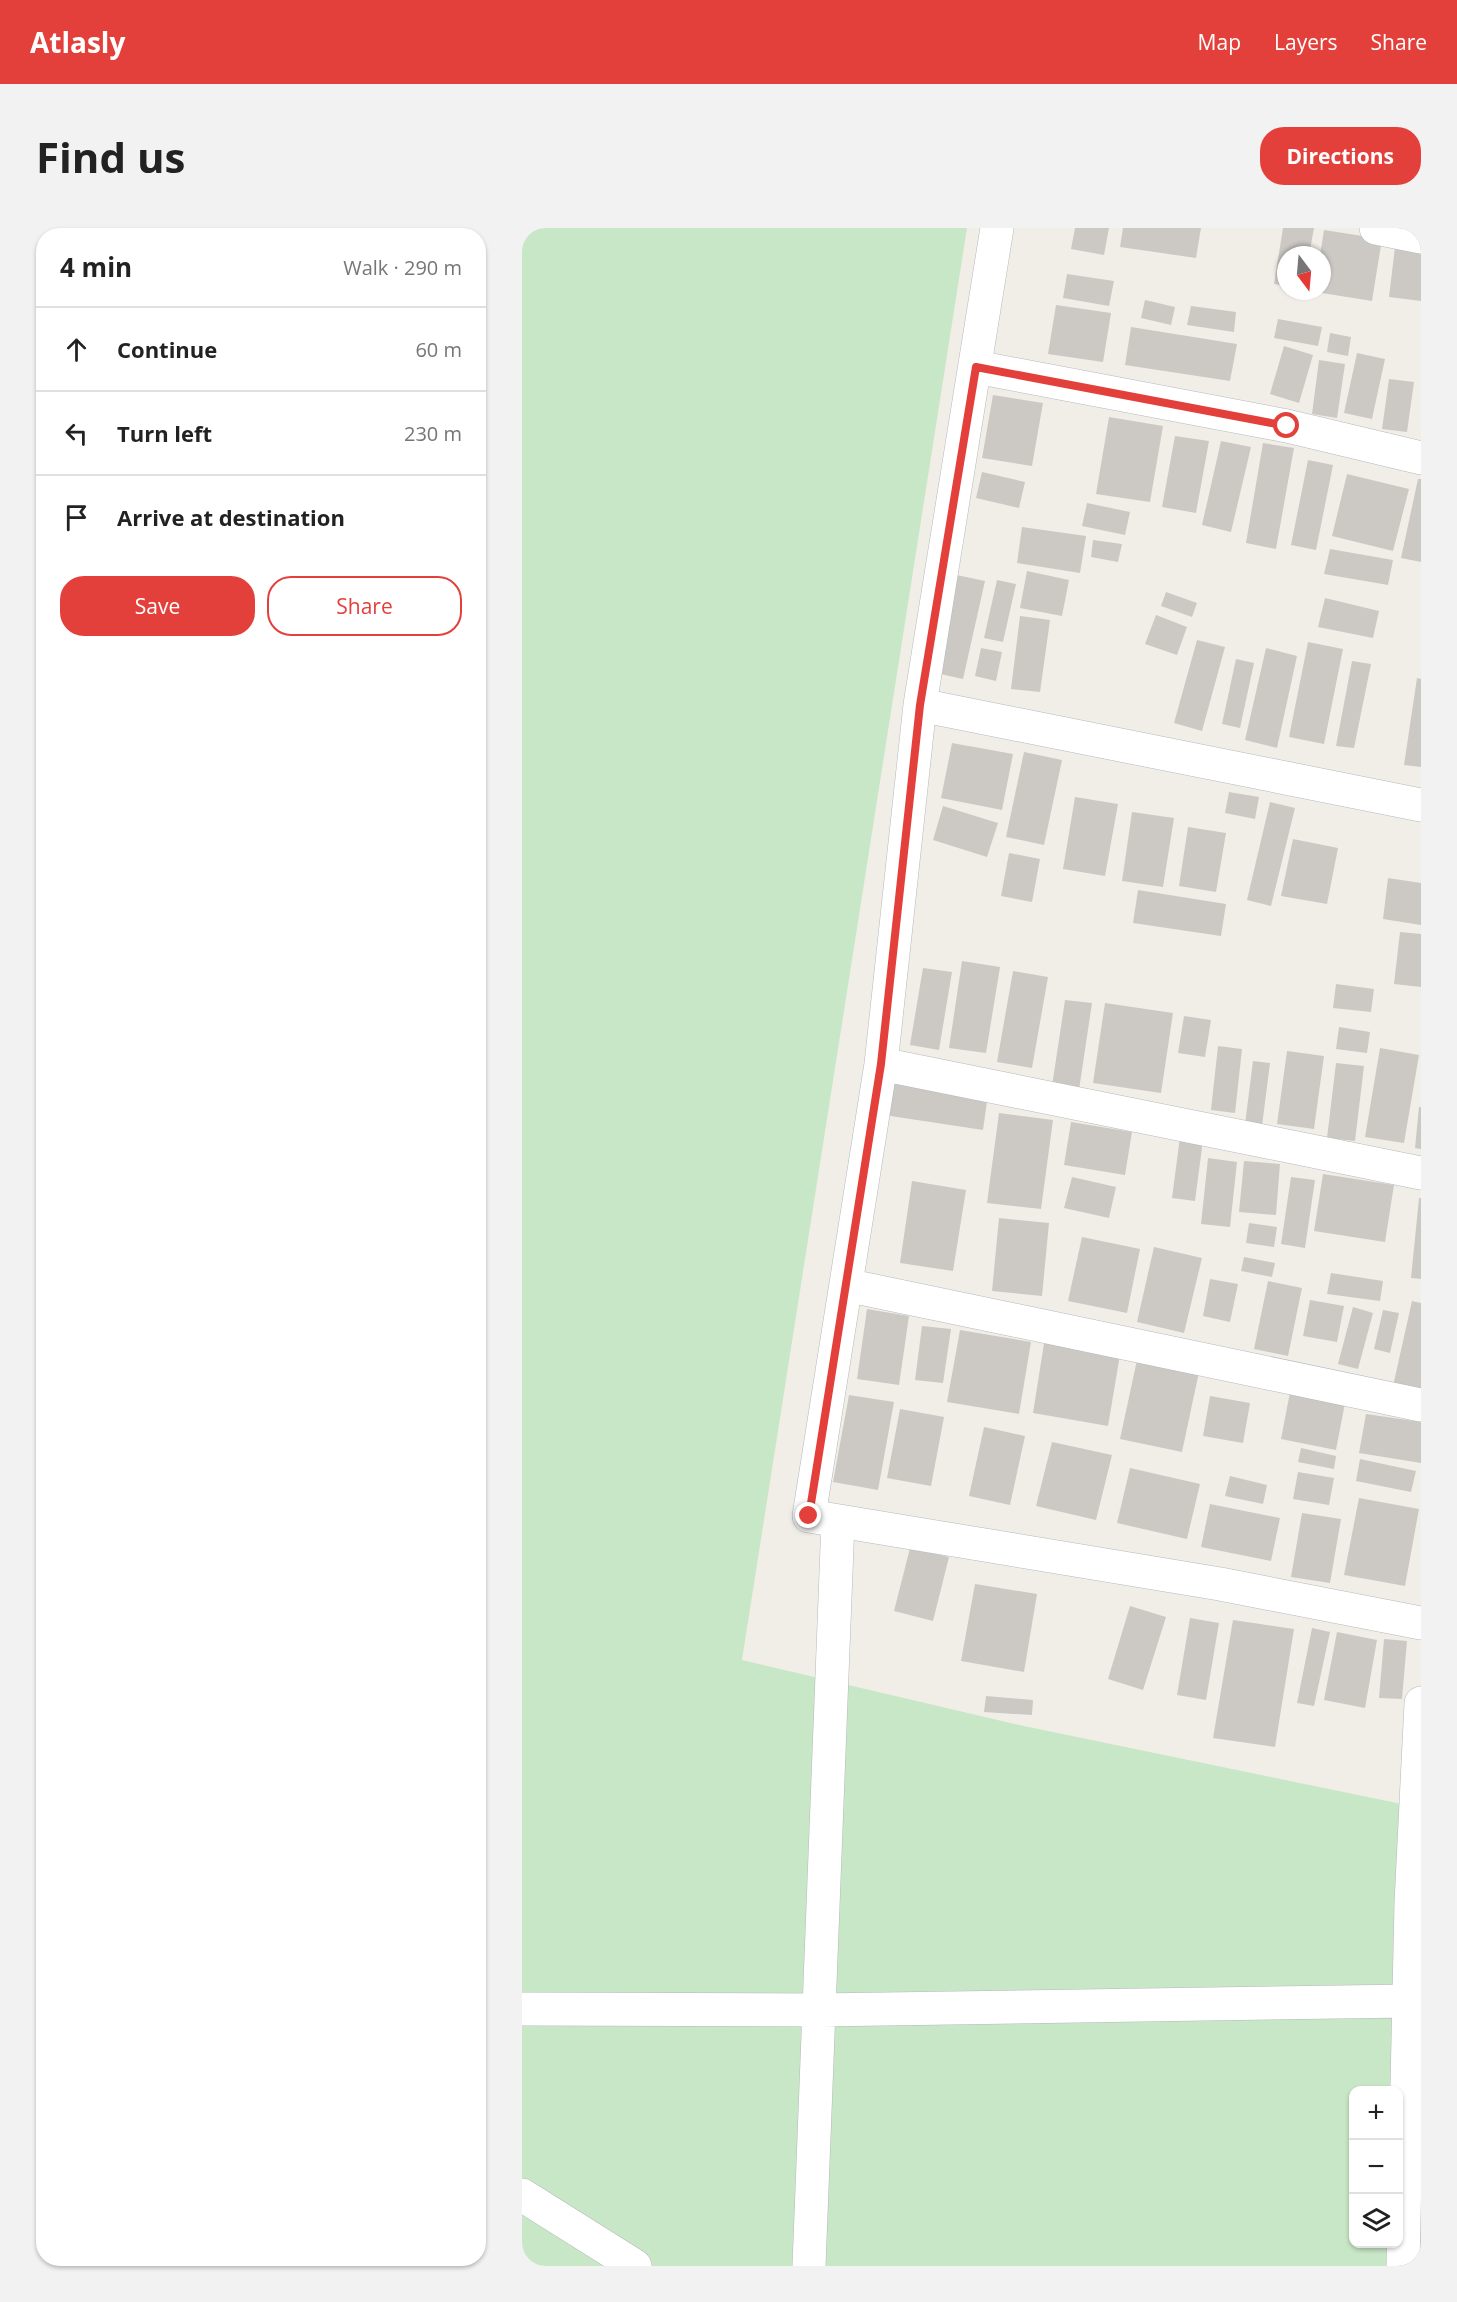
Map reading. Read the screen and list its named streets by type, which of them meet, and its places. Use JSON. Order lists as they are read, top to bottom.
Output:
{
  "north": "bottom",
  "page": {
    "header": "Atlasly",
    "nav": ["Map", "Layers", "Share"],
    "buttons": [
      "Directions",
      ["Save", "Share"]
    ],
    "title": "Find us",
    "heading": ["4 min", "Walk · 290 m"],
    "list": [
      ["Continue", "60 m"],
      ["Turn left", "230 m"],
      "Arrive at destination"
    ],
    "map_buttons": ["+", "−"]
  }
}
